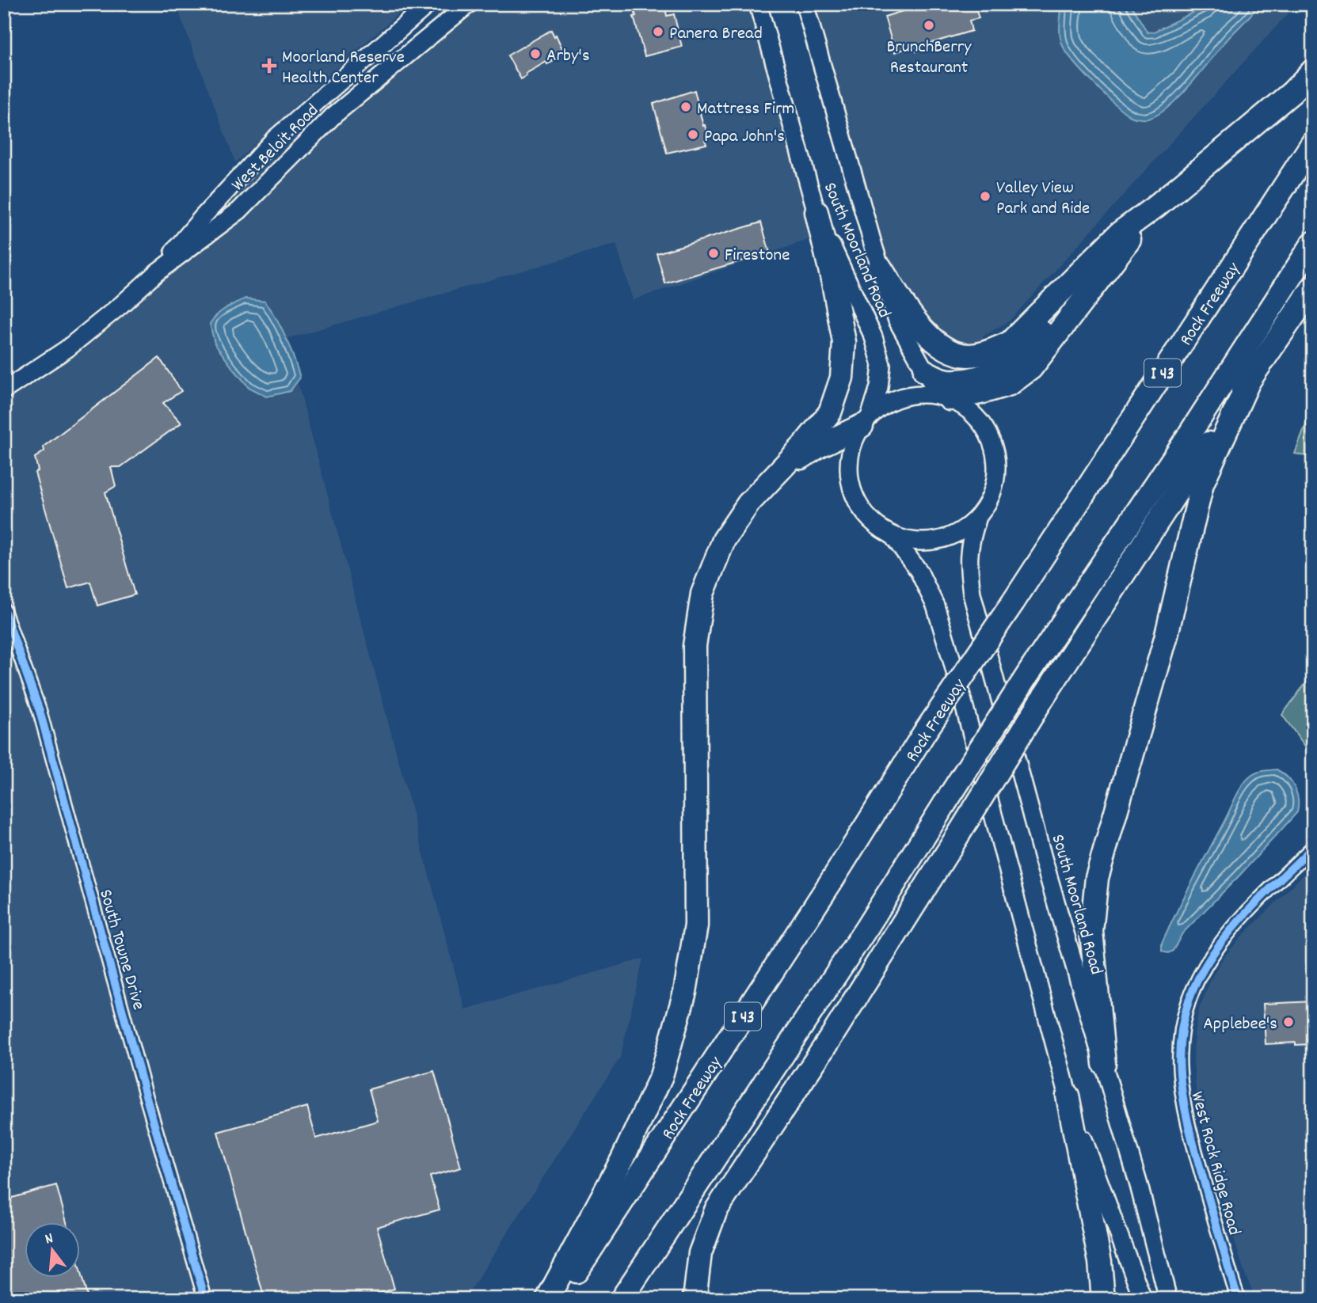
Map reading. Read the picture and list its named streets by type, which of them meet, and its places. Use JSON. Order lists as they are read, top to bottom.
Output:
{
  "streets": {
    "highway": ["Rock Freeway", "I 43"],
    "main road": ["West Beloit Road", "South Moorland Road"],
    "street": ["South Towne Drive", "West Rock Ridge Road"]
  },
  "places": {
    "other": [
      "BrunchBerry Restaurant",
      "Panera Bread",
      "Arby's",
      "Mattress Firm",
      "Papa John's",
      "Valley View Park and Ride",
      "Firestone",
      "Applebee's"
    ],
    "health": ["Moorland Reserve Health Center"]
  },
  "north": "top"
}
